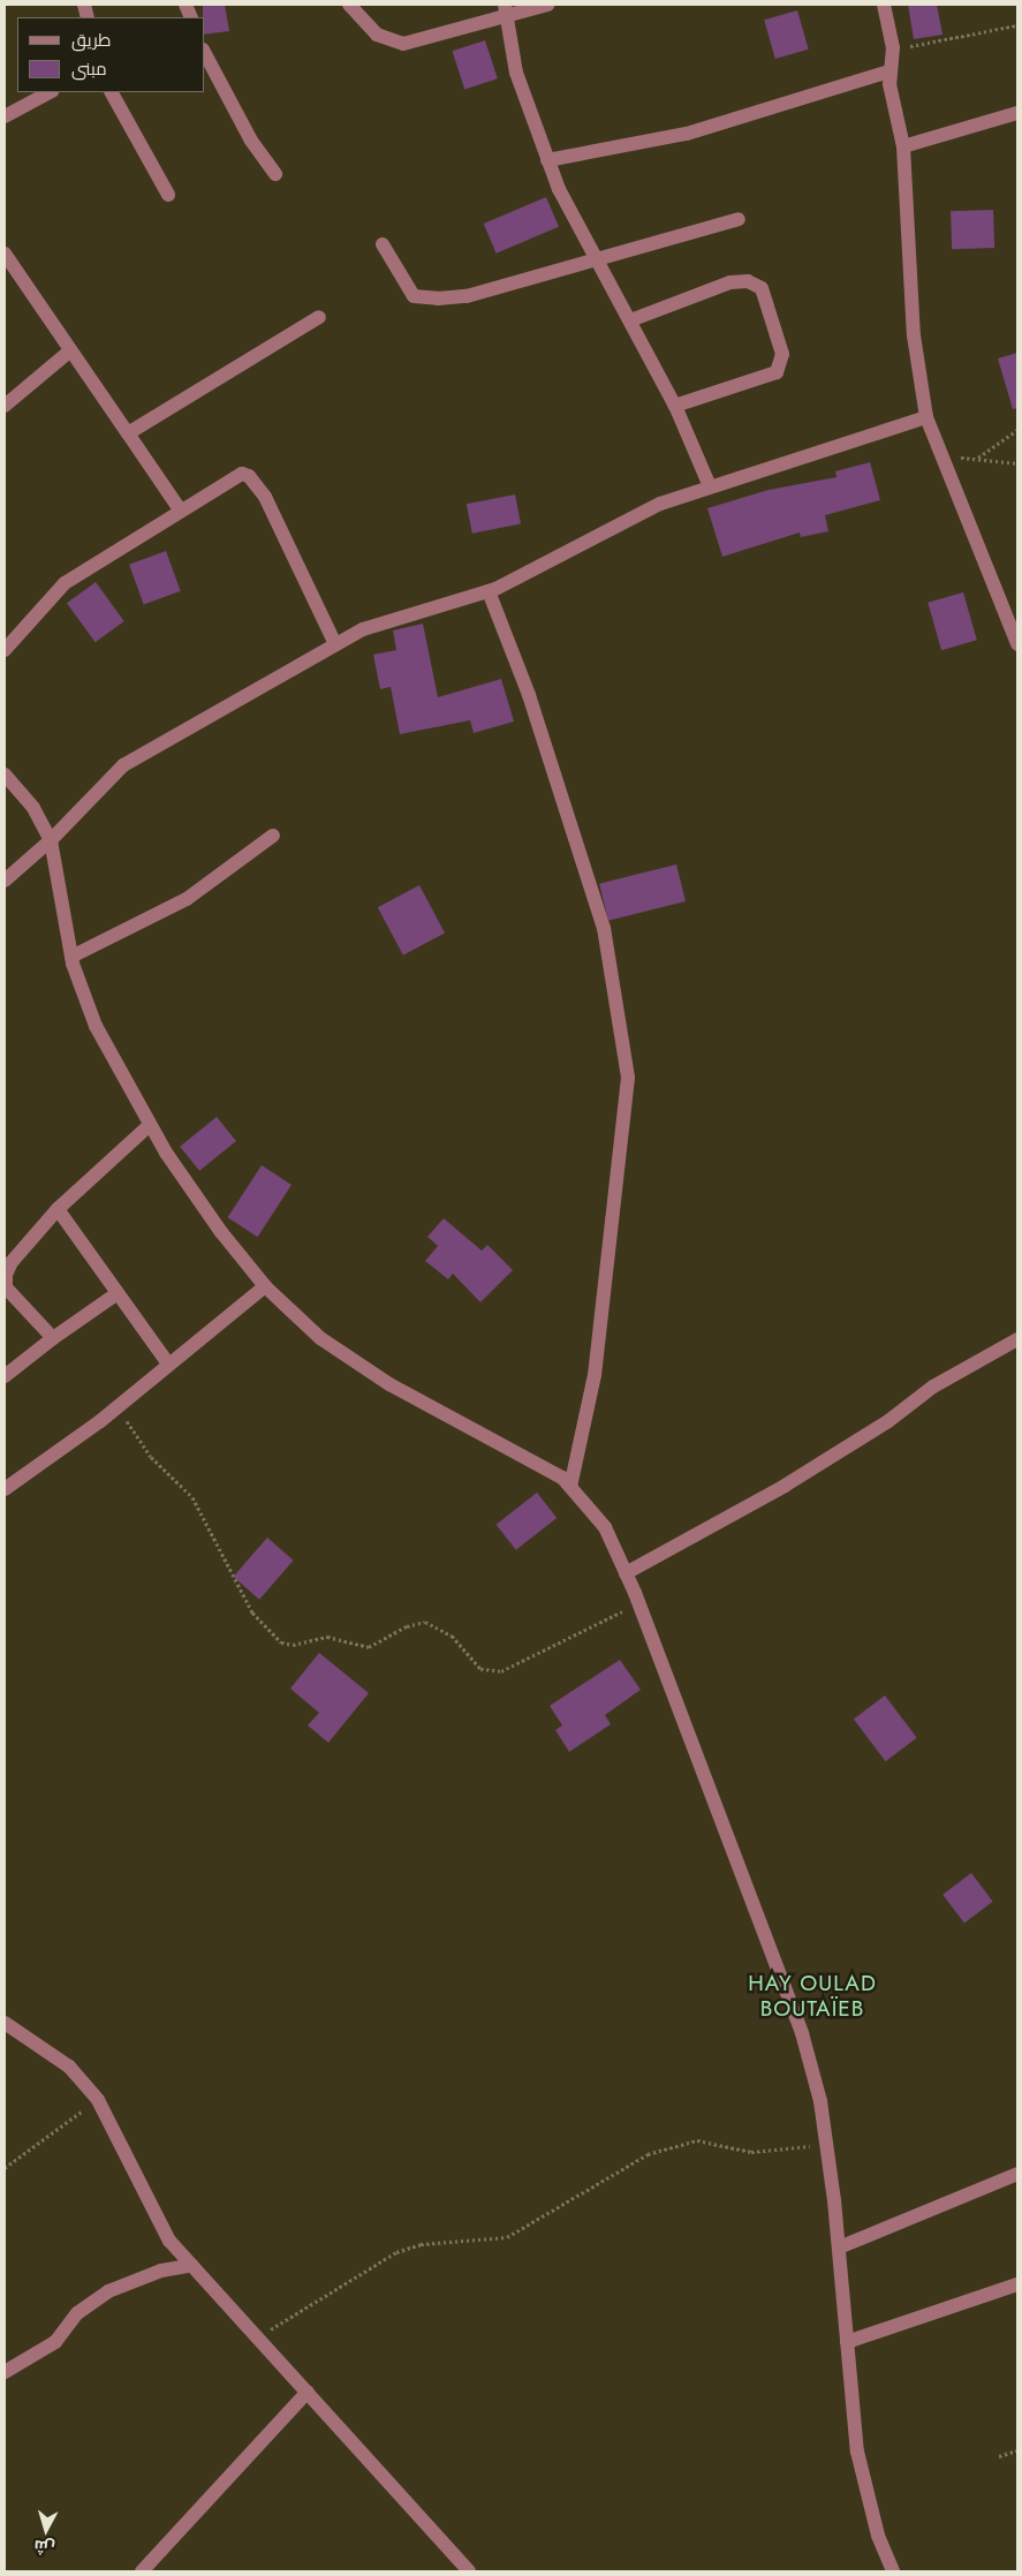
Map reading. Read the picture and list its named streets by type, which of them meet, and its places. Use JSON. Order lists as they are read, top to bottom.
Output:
{
  "districts": ["HAY OULAD BOUTAÏEB"],
  "legend": ["طريق", "مبنى"],
  "north": "bottom"
}
